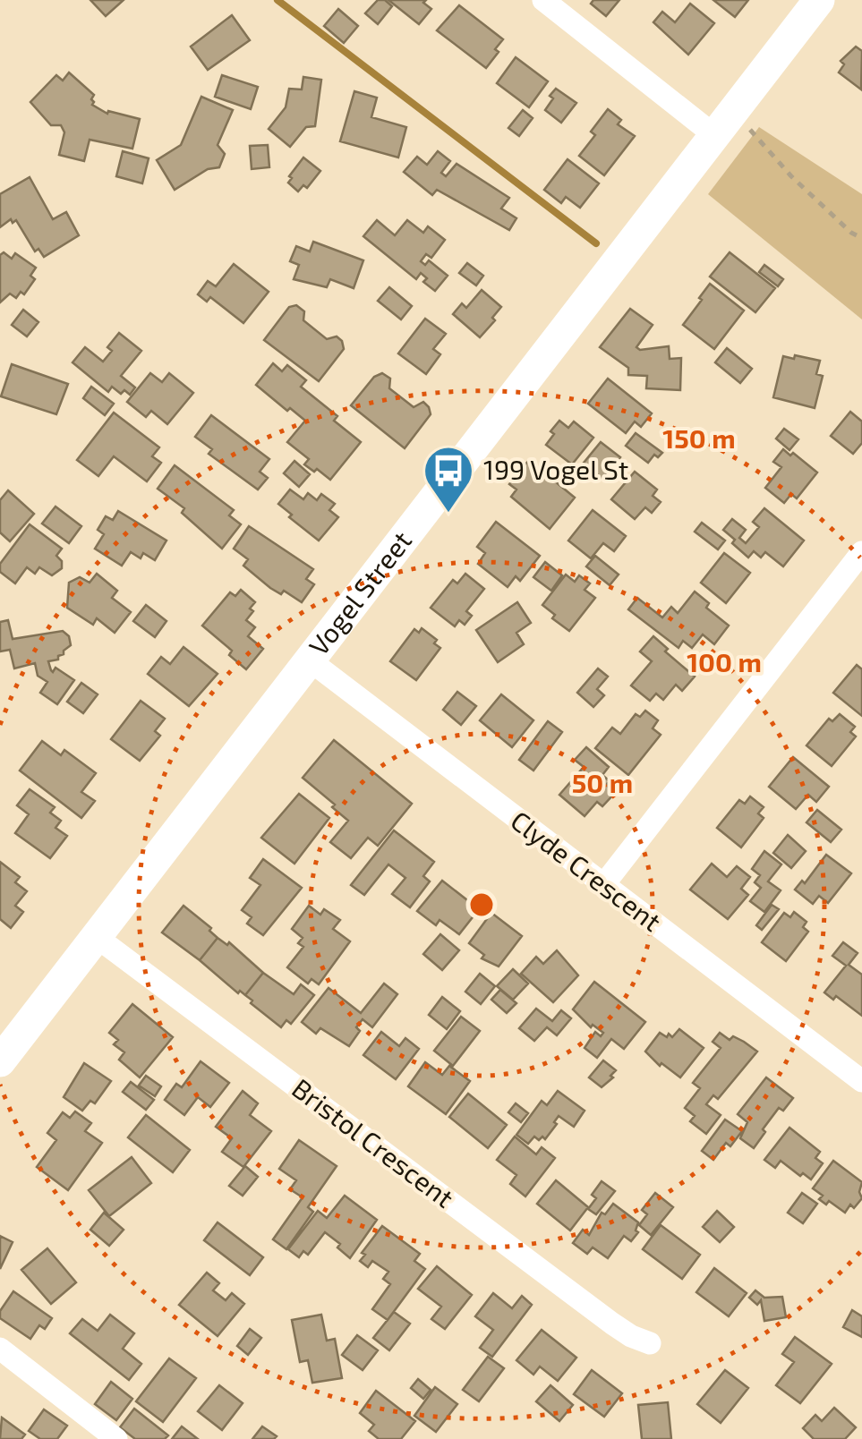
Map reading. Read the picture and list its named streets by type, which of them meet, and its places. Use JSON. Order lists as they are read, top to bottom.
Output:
{
  "streets": {
    "main road": ["Vogel Street"],
    "street": ["Clyde Crescent", "Bristol Crescent"]
  },
  "crossings": [
    ["Vogel Street", "Clyde Crescent"],
    ["Vogel Street", "Bristol Crescent"]
  ],
  "places": {
    "bus stop": ["199 Vogel St"]
  },
  "rings": ["150 m", "100 m", "50 m"]
}
